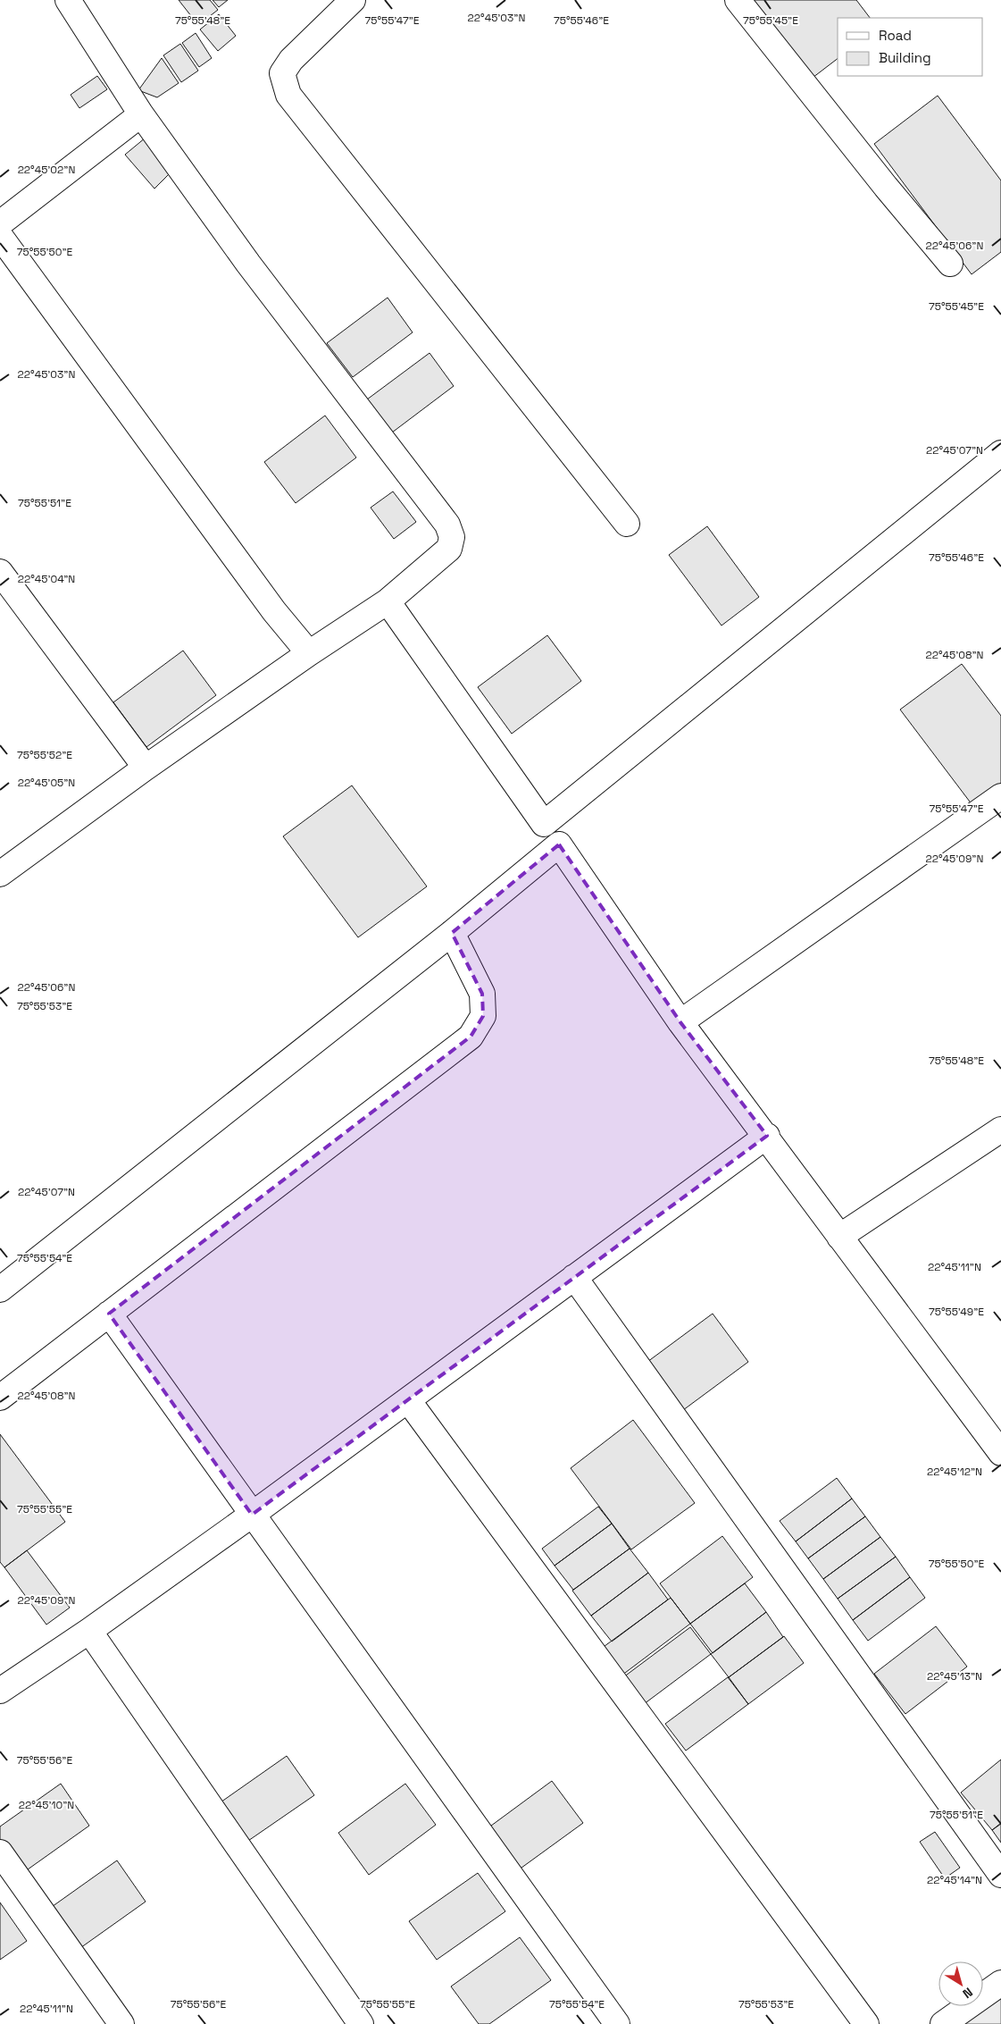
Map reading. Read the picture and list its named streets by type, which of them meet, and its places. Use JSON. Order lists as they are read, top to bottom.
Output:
{
  "legend": ["Road", "Building"],
  "north": "bottom right",
  "coordinates": [
    "22°45'03\"N",
    "75°55'48\"E",
    "75°55'47\"E",
    "75°55'46\"E",
    "75°55'45\"E",
    "22°45'02\"N",
    "22°45'06\"N",
    "75°55'50\"E",
    "22°45'07\"N",
    "75°55'51\"E",
    "22°45'04\"N",
    "22°45'08\"N",
    "75°55'52\"E",
    "22°45'05\"N",
    "22°45'09\"N",
    "75°55'53\"E",
    "75°55'54\"E",
    "22°45'11\"N",
    "75°55'49\"E",
    "22°45'12\"N",
    "75°55'55\"E",
    "22°45'13\"N",
    "75°55'56\"E",
    "22°45'10\"N",
    "22°45'14\"N"
  ]
}
